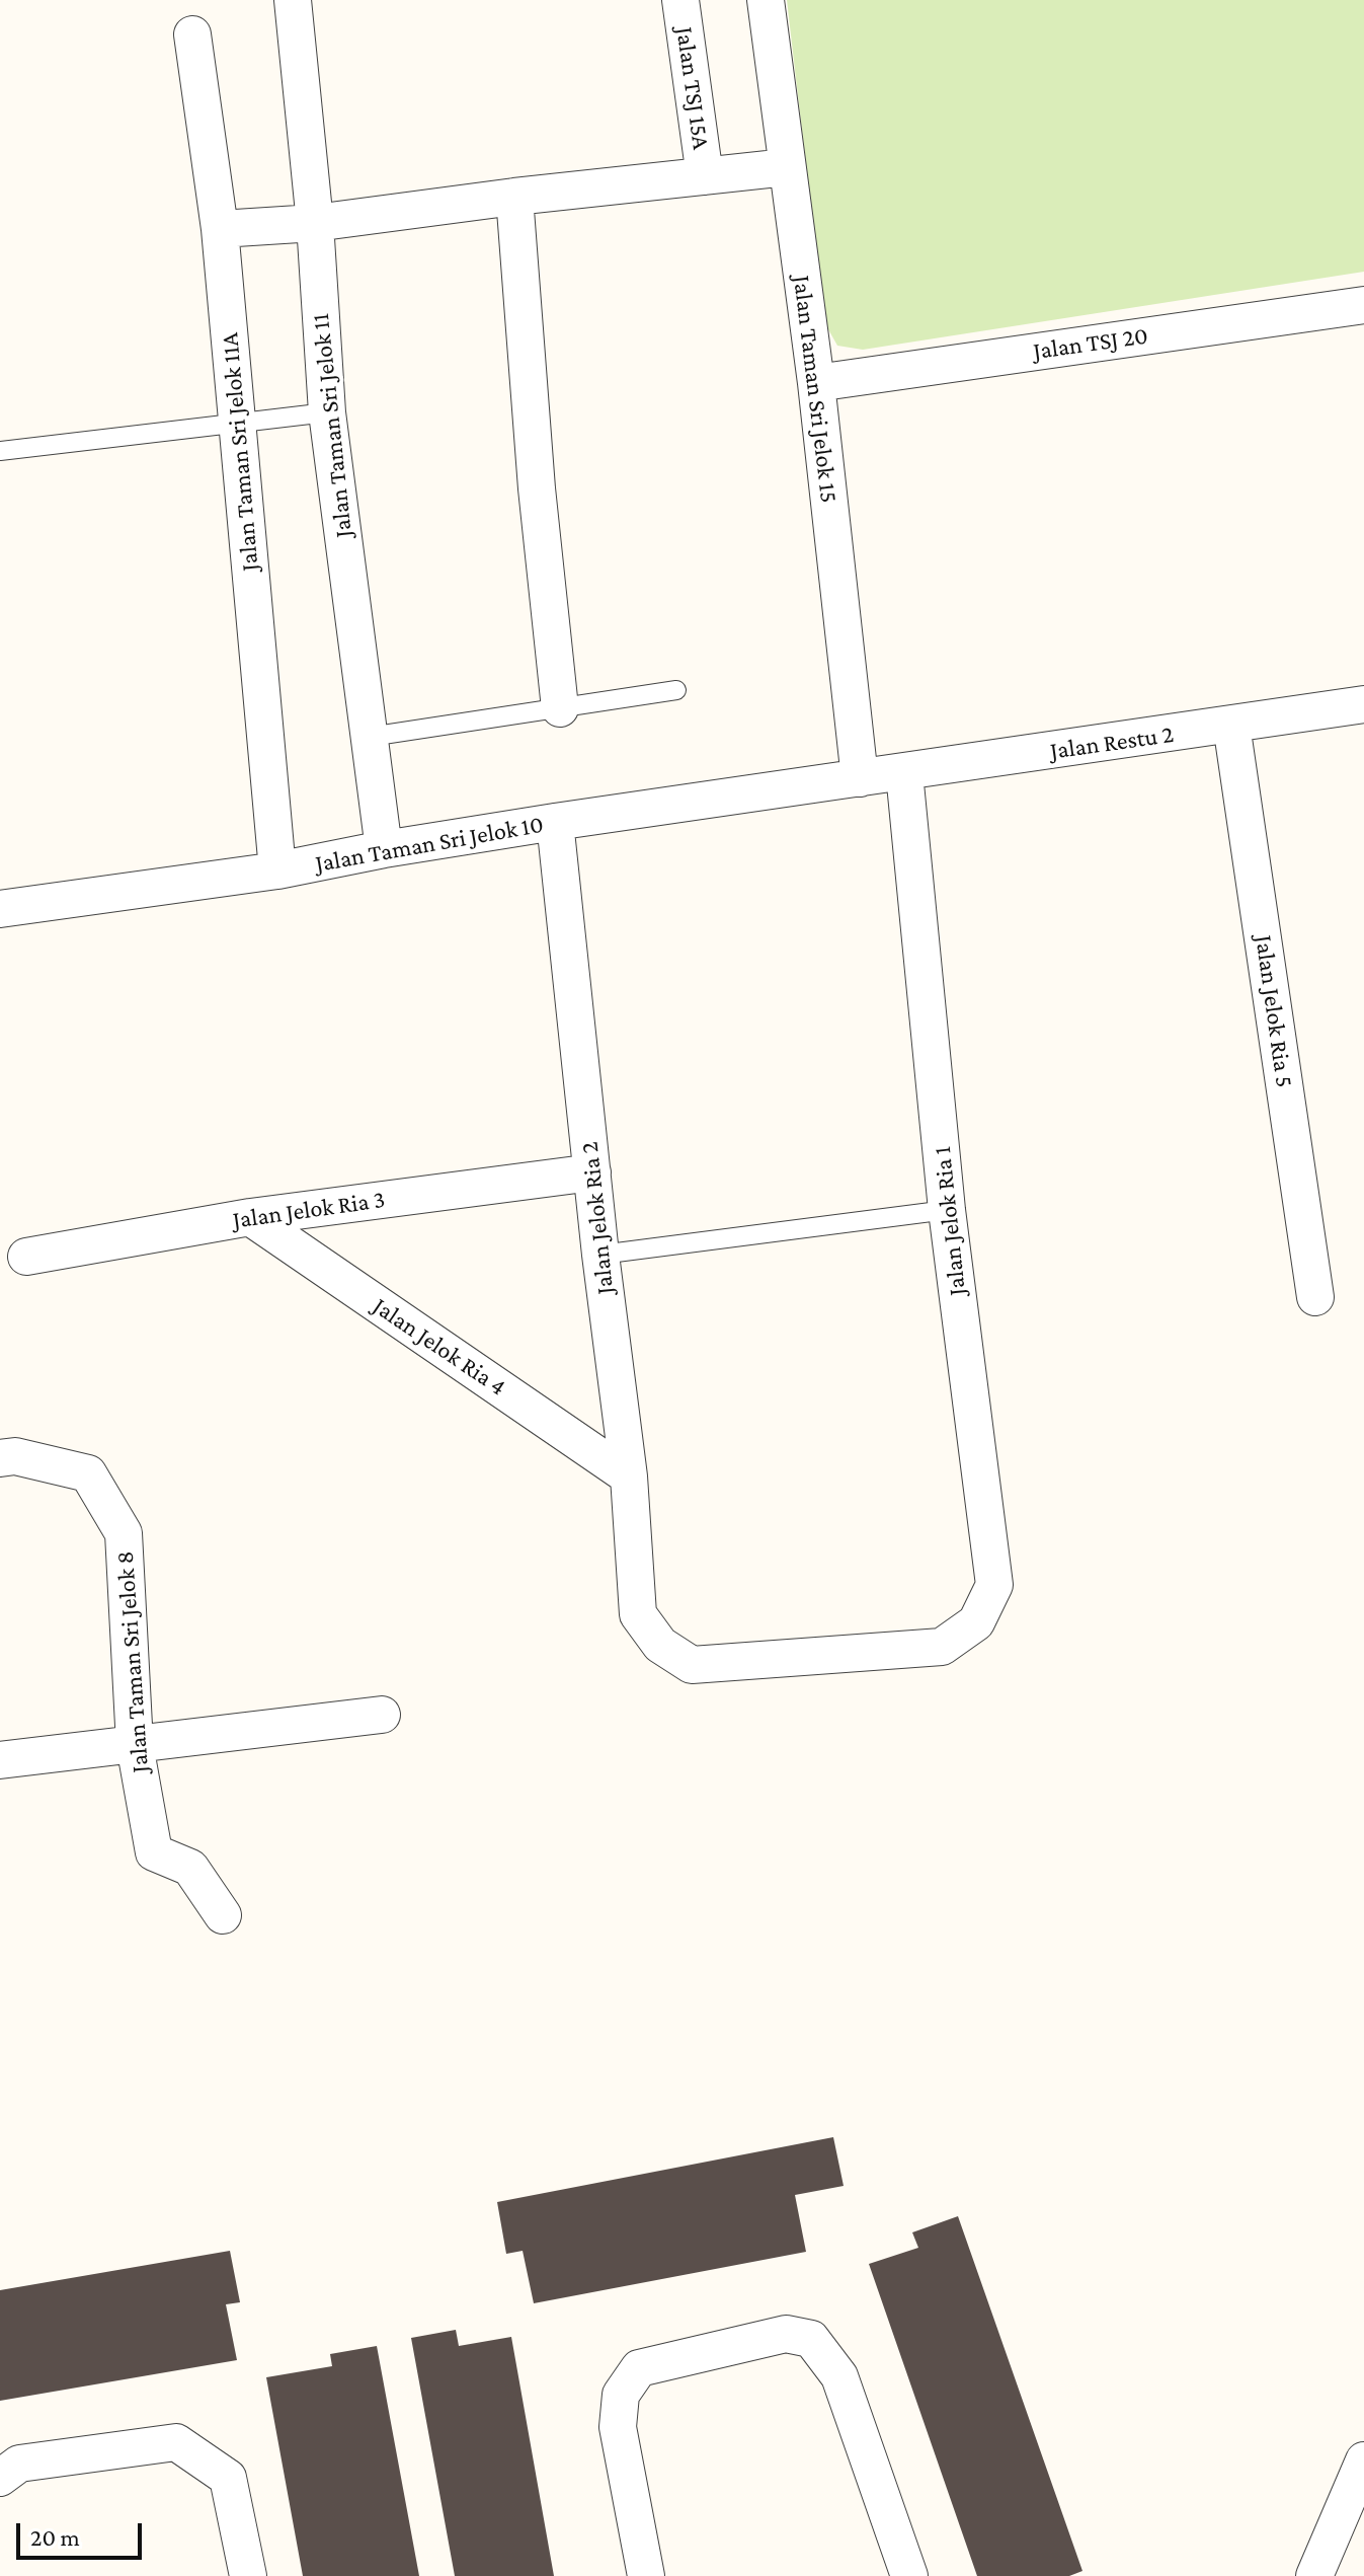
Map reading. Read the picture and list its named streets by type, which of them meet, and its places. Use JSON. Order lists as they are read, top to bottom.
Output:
{
  "streets": {
    "street": [
      "Jalan TSJ 15A",
      "Jalan TSJ 20",
      "Jalan Taman Sri Jelok 15",
      "Jalan Taman Sri Jelok 11",
      "Jalan Taman Sri Jelok 11A",
      "Jalan Restu 2",
      "Jalan Taman Sri Jelok 10",
      "Jalan Jelok Ria 5",
      "Jalan Jelok Ria 3",
      "Jalan Jelok Ria 2",
      "Jalan Jelok Ria 1",
      "Jalan Jelok Ria 4",
      "Jalan Taman Sri Jelok 8"
    ]
  },
  "crossings": [
    ["Jalan TSJ 20", "Jalan Taman Sri Jelok 15"],
    ["Jalan Taman Sri Jelok 15", "Jalan Restu 2"],
    ["Jalan Taman Sri Jelok 15", "Jalan Taman Sri Jelok 10"],
    ["Jalan Taman Sri Jelok 11", "Jalan Taman Sri Jelok 10"],
    ["Jalan Taman Sri Jelok 11A", "Jalan Taman Sri Jelok 10"],
    ["Jalan Restu 2", "Jalan Taman Sri Jelok 10"],
    ["Jalan Restu 2", "Jalan Jelok Ria 5"],
    ["Jalan Restu 2", "Jalan Jelok Ria 1"],
    ["Jalan Taman Sri Jelok 10", "Jalan Jelok Ria 2"],
    ["Jalan Jelok Ria 3", "Jalan Jelok Ria 2"],
    ["Jalan Jelok Ria 3", "Jalan Jelok Ria 4"],
    ["Jalan Jelok Ria 2", "Jalan Jelok Ria 1"],
    ["Jalan Jelok Ria 2", "Jalan Jelok Ria 4"]
  ],
  "scale_bar": "20 m"
}
